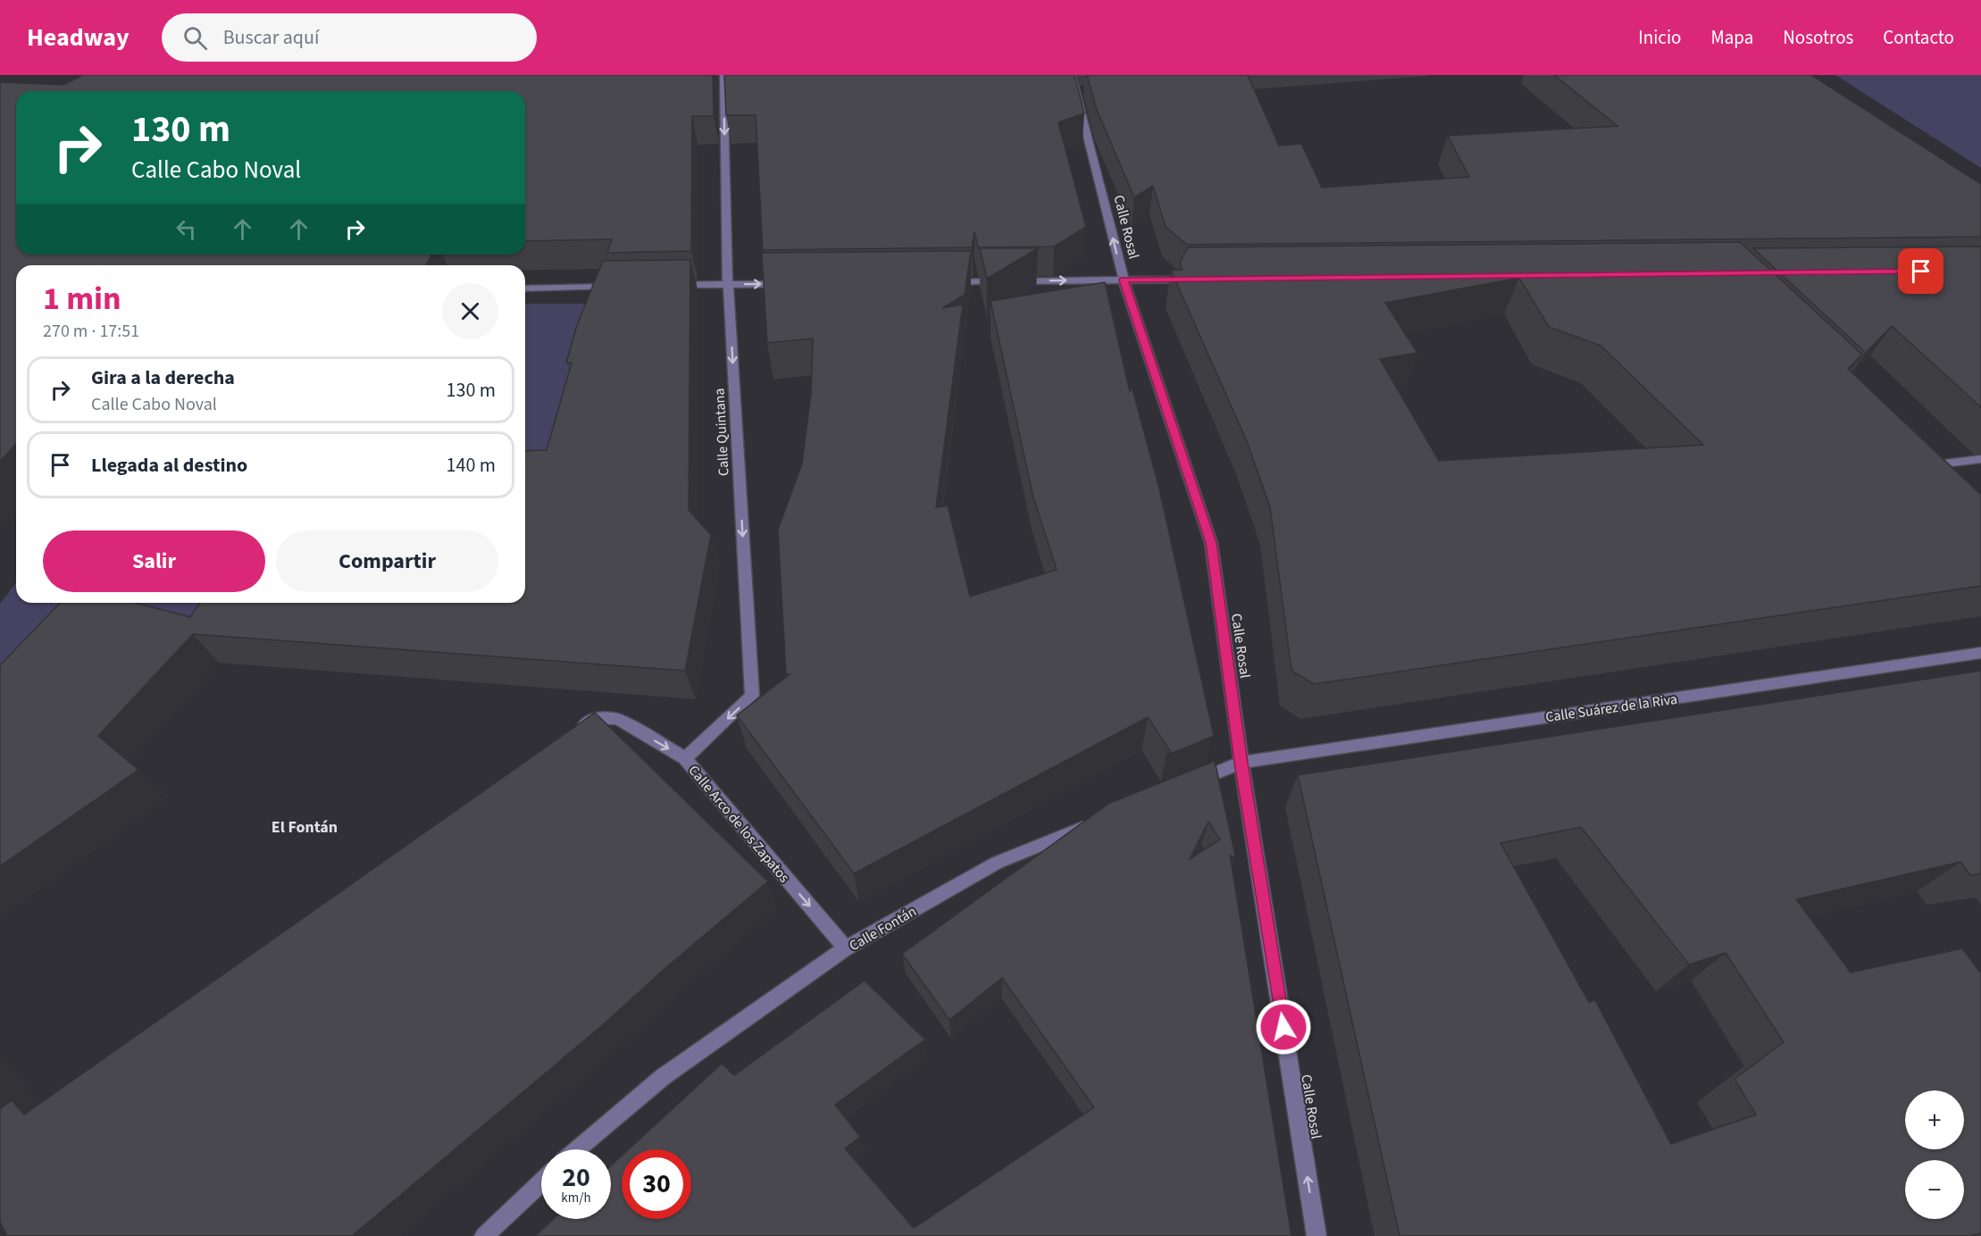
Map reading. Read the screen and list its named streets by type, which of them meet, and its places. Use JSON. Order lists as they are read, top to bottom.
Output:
{
  "streets": {
    "street": [
      "Calle Rosal",
      "Calle Quintana",
      "Calle Suárez de la Riva",
      "Calle Arco de los Zapatos",
      "Calle Fontán"
    ]
  },
  "crossings": [
    ["Calle Rosal", "Calle Suárez de la Riva"],
    ["Calle Quintana", "Calle Arco de los Zapatos"],
    ["Calle Arco de los Zapatos", "Calle Fontán"]
  ],
  "one_way": ["Calle Rosal", "Calle Quintana", "Calle Arco de los Zapatos"],
  "districts": ["El Fontán"],
  "page": {
    "header": "Headway",
    "search": "Buscar aquí",
    "nav": [
      "Inicio",
      "Mapa",
      "Nosotros",
      "Contacto"
    ],
    "turn": ["130 m", "Calle Cabo Noval"],
    "heading": ["1 min", "270 m · 17:51"],
    "list": [
      {
        "name": "Gira a la derecha",
        "note": "Calle Cabo Noval",
        "value": "130 m"
      },
      {
        "name": "Llegada al destino",
        "value": "140 m"
      }
    ],
    "buttons": ["Salir", "Compartir"],
    "map_buttons": ["+", "−"],
    "speed": "20 km/h",
    "limit": "30"
  }
}
